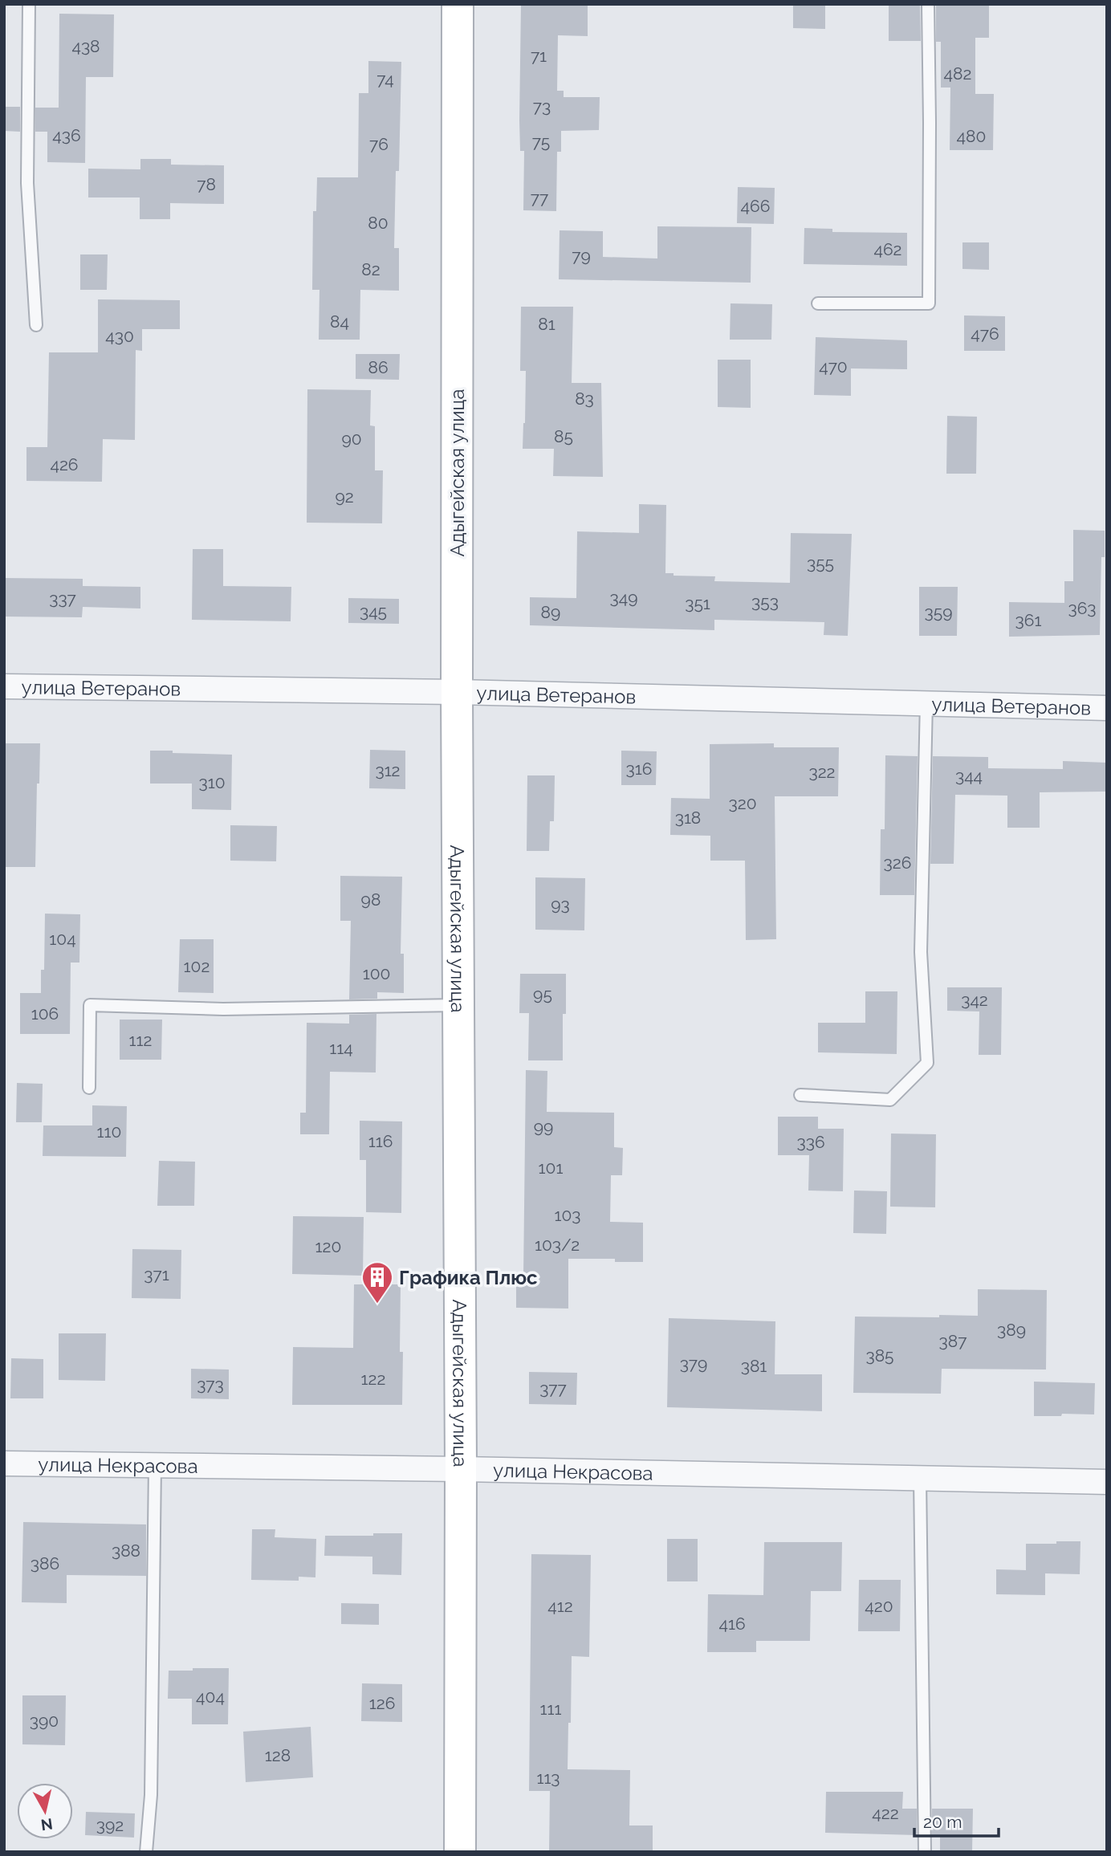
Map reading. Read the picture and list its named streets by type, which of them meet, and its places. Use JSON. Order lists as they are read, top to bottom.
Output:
{
  "streets": {
    "main road": ["Адыгейская улица"],
    "street": ["улица Ветеранов", "улица Некрасова"]
  },
  "crossings": [
    ["Адыгейская улица", "улица Ветеранов"],
    ["Адыгейская улица", "улица Некрасова"]
  ],
  "places": {
    "building": ["Графика Плюс"]
  },
  "house_numbers": [
    "438",
    "71",
    "482",
    "74",
    "73",
    "436",
    "480",
    "75",
    "76",
    "78",
    "77",
    "466",
    "80",
    "462",
    "79",
    "82",
    "84",
    "81",
    "476",
    "430",
    "470",
    "86",
    "83",
    "85",
    "90",
    "426",
    "92",
    "355",
    "349",
    "337",
    "353",
    "351",
    "363",
    "345",
    "89",
    "359",
    "361",
    "316",
    "312",
    "322",
    "344",
    "310",
    "320",
    "318",
    "326",
    "98",
    "93",
    "104",
    "102",
    "100",
    "95",
    "342",
    "106",
    "112",
    "114",
    "99",
    "110",
    "116",
    "336",
    "101",
    "103",
    "103/2",
    "120",
    "371",
    "389",
    "387",
    "385",
    "379",
    "381",
    "122",
    "373",
    "377",
    "388",
    "386",
    "412",
    "420",
    "416",
    "404",
    "126",
    "111",
    "390",
    "128",
    "113",
    "422",
    "392"
  ],
  "scale_bar": "20 m",
  "north": "bottom"
}
